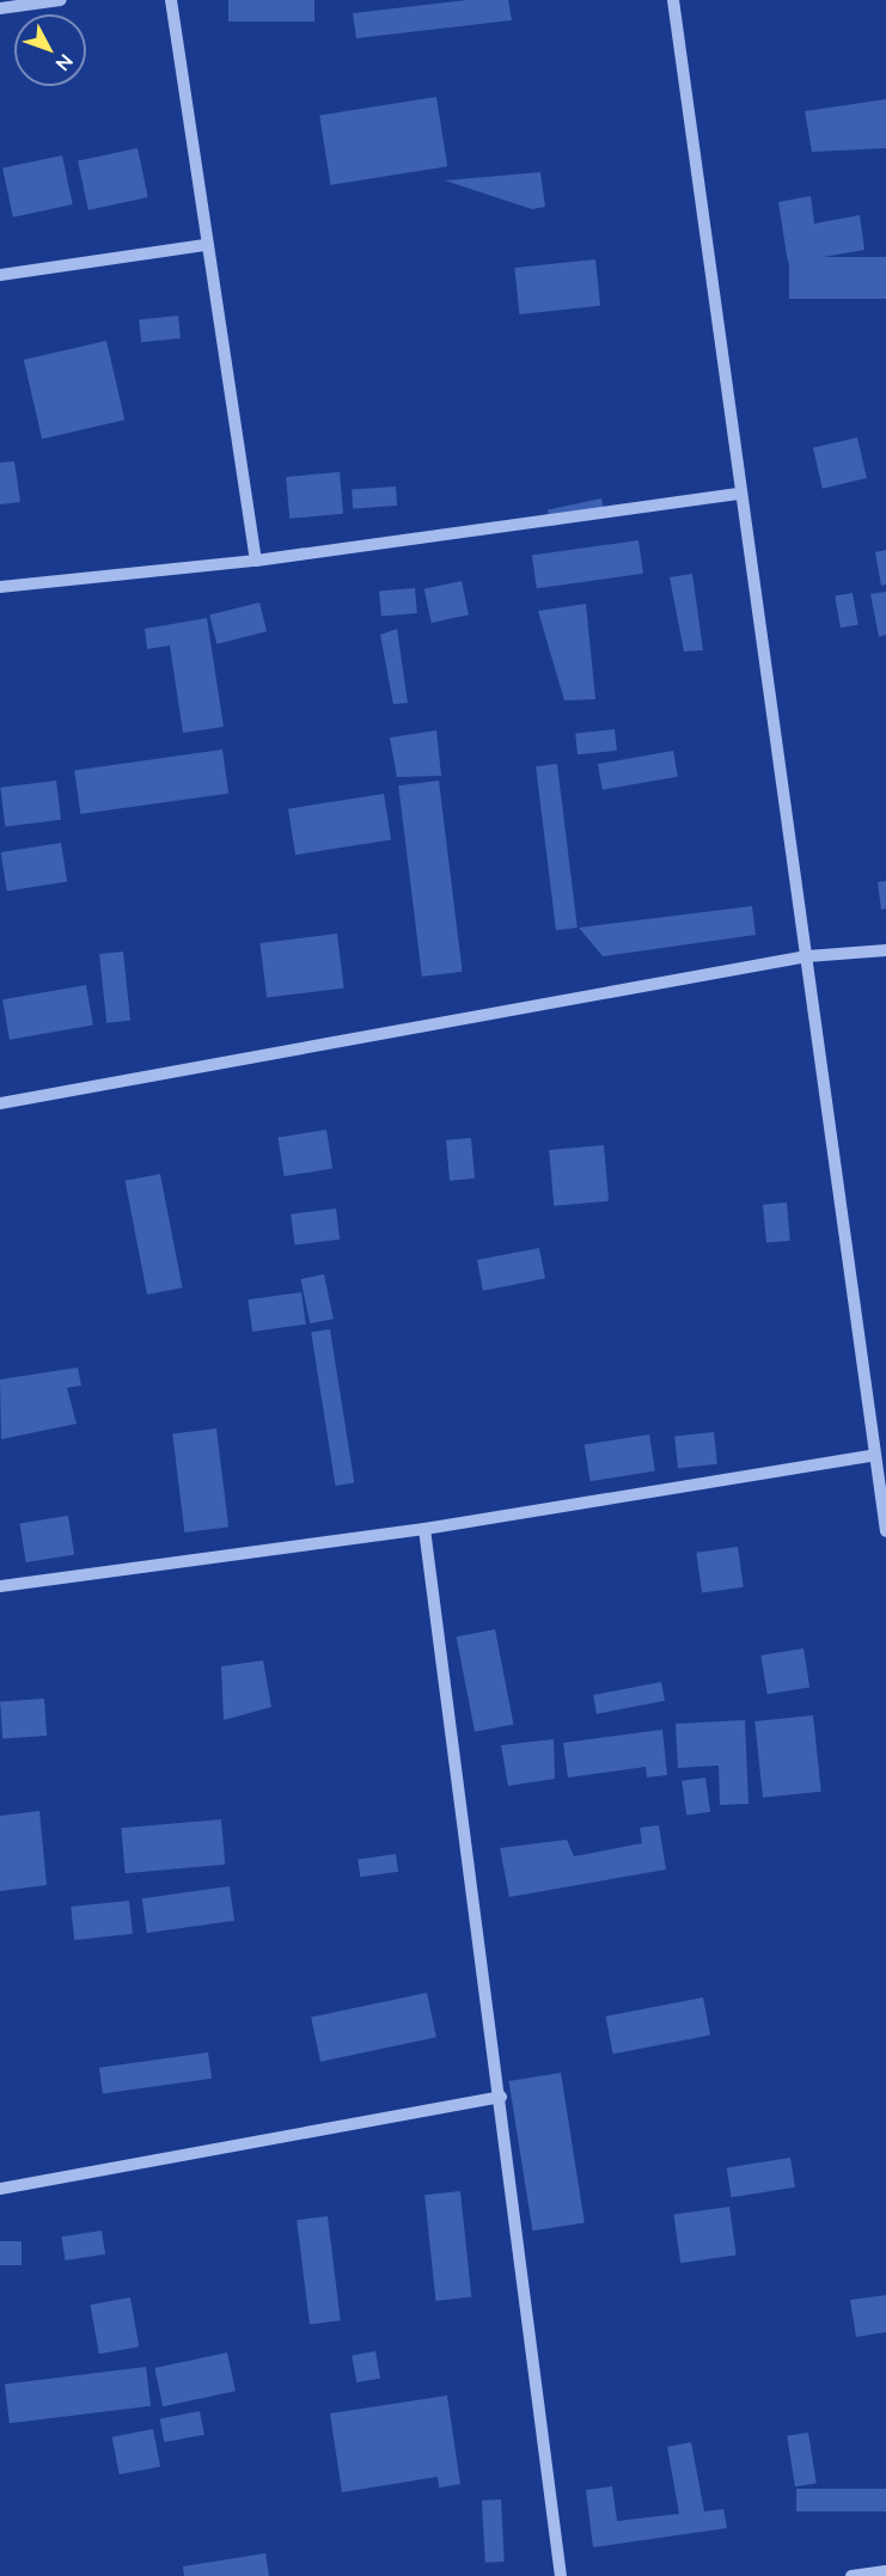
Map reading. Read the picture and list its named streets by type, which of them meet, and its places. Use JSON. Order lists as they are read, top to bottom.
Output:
{
  "north": "bottom right"
}
